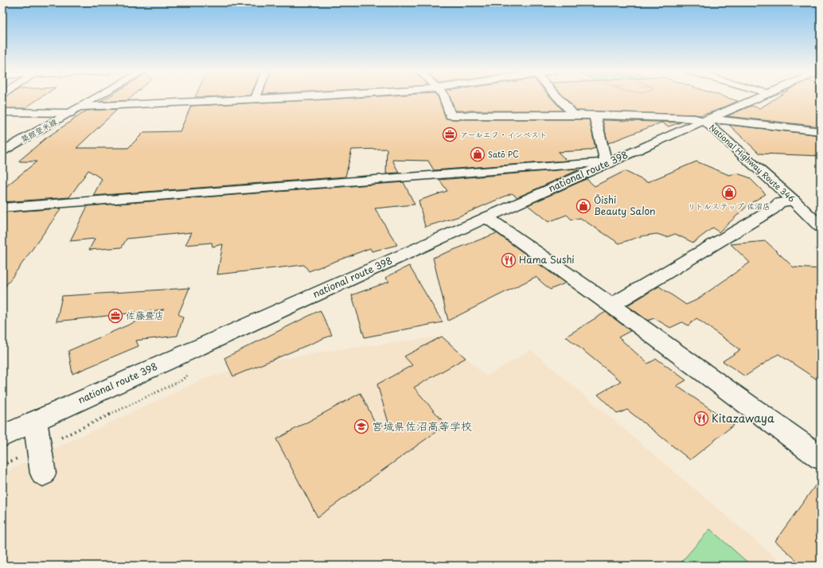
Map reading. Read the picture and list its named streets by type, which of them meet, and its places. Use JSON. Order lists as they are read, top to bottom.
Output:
{
  "streets": {
    "main road": ["築館登米線", "National Highway Route 346", "national route 398"]
  },
  "crossings": [
    ["National Highway Route 346", "national route 398"]
  ],
  "places": {
    "office": ["アールエフ・インベスト", "佐藤畳店"],
    "shop": ["Satō PC", "リトルステップ 佐沼店", "Ōishi Beauty Salon"],
    "restaurant": ["Hama Sushi", "Kitazawaya"],
    "school or university": ["宮城県佐沼高等学校"]
  }
}
